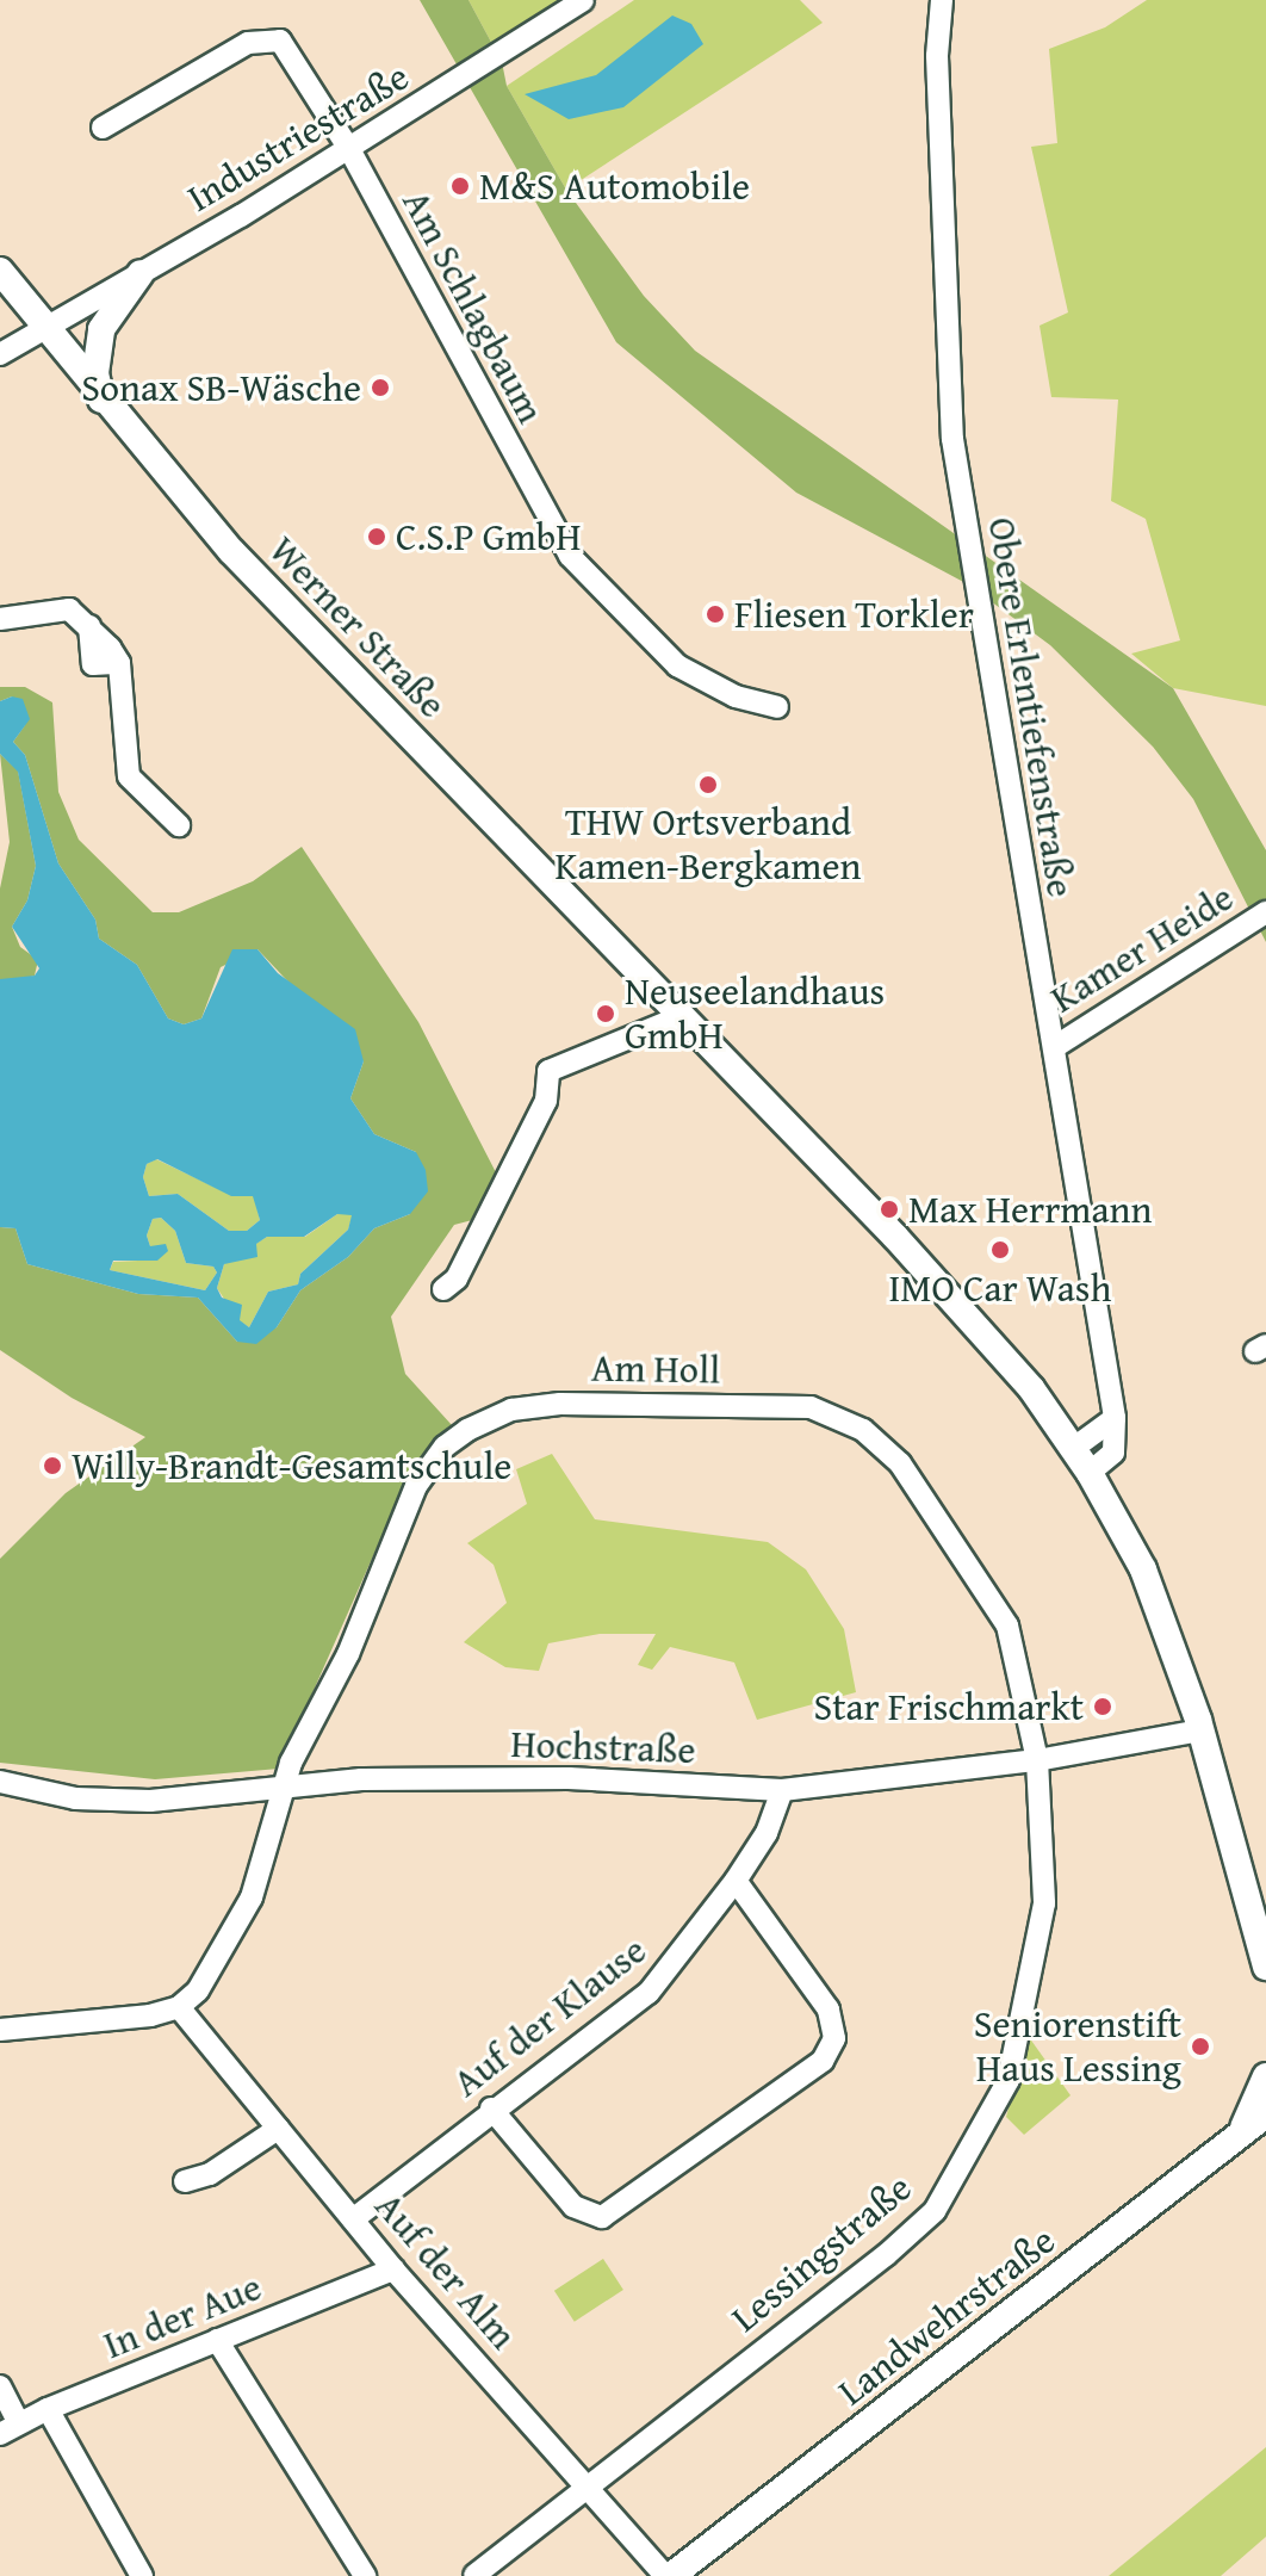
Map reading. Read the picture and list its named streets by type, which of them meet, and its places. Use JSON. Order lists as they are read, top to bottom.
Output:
{
  "streets": {
    "main road": ["Werner Straße", "Landwehrstraße"],
    "street": [
      "Industriestraße",
      "Am Schlagbaum",
      "Obere Erlentiefenstraße",
      "Kamer Heide",
      "Am Holl",
      "Hochstraße",
      "Auf der Klause",
      "Lessingstraße",
      "Auf der Alm",
      "In der Aue"
    ]
  },
  "crossings": [
    ["Industriestraße", "Am Schlagbaum"],
    ["Industriestraße", "Werner Straße"],
    ["Werner Straße", "Obere Erlentiefenstraße"],
    ["Werner Straße", "Hochstraße"],
    ["Obere Erlentiefenstraße", "Kamer Heide"],
    ["Am Holl", "Hochstraße"],
    ["Am Holl", "Lessingstraße"],
    ["Am Holl", "Auf der Alm"],
    ["Hochstraße", "Auf der Klause"],
    ["Hochstraße", "Lessingstraße"],
    ["Auf der Klause", "Auf der Alm"],
    ["Lessingstraße", "Auf der Alm"],
    ["Auf der Alm", "In der Aue"],
    ["Auf der Alm", "Landwehrstraße"]
  ],
  "places": [
    "M&S Automobile",
    "Sonax SB-Wäsche",
    "C.S.P GmbH",
    "Fliesen Torkler",
    "THW Ortsverband Kamen-Bergkamen",
    "Neuseelandhaus GmbH",
    "Max Herrmann",
    "IMO Car Wash",
    "Willy-Brandt-Gesamtschule",
    "Star Frischmarkt",
    "Seniorenstift Haus Lessing"
  ]
}
